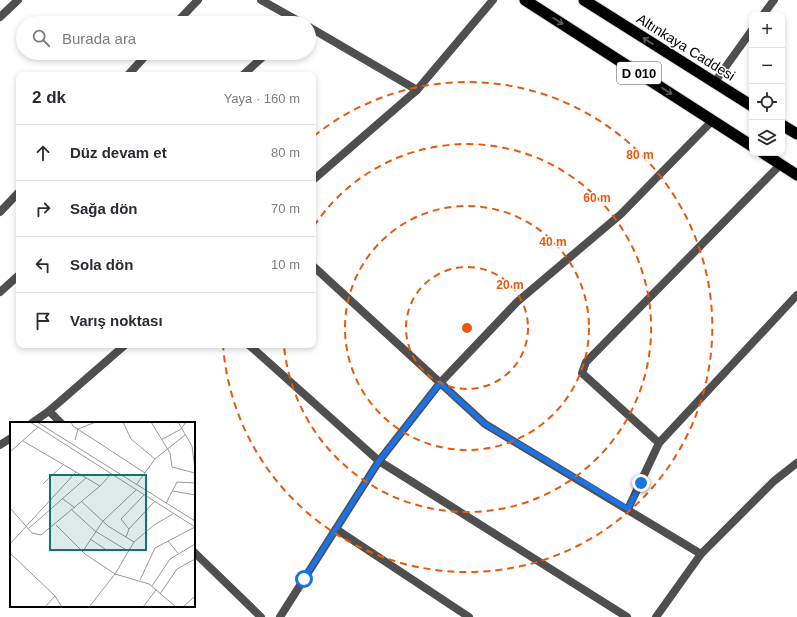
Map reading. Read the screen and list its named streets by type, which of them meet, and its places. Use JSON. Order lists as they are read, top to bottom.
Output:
{
  "streets": {
    "highway": ["Altınkaya Caddesi", "D 010"]
  },
  "page": {
    "map_buttons": ["+", "−"],
    "search": "Burada ara",
    "heading": ["2 dk", "Yaya · 160 m"],
    "list": [
      ["Düz devam et", "80 m"],
      ["Sağa dön", "70 m"],
      ["Sola dön", "10 m"],
      "Varış noktası"
    ]
  },
  "rings": [
    "80 m",
    "60 m",
    "40 m",
    "20 m"
  ]
}
